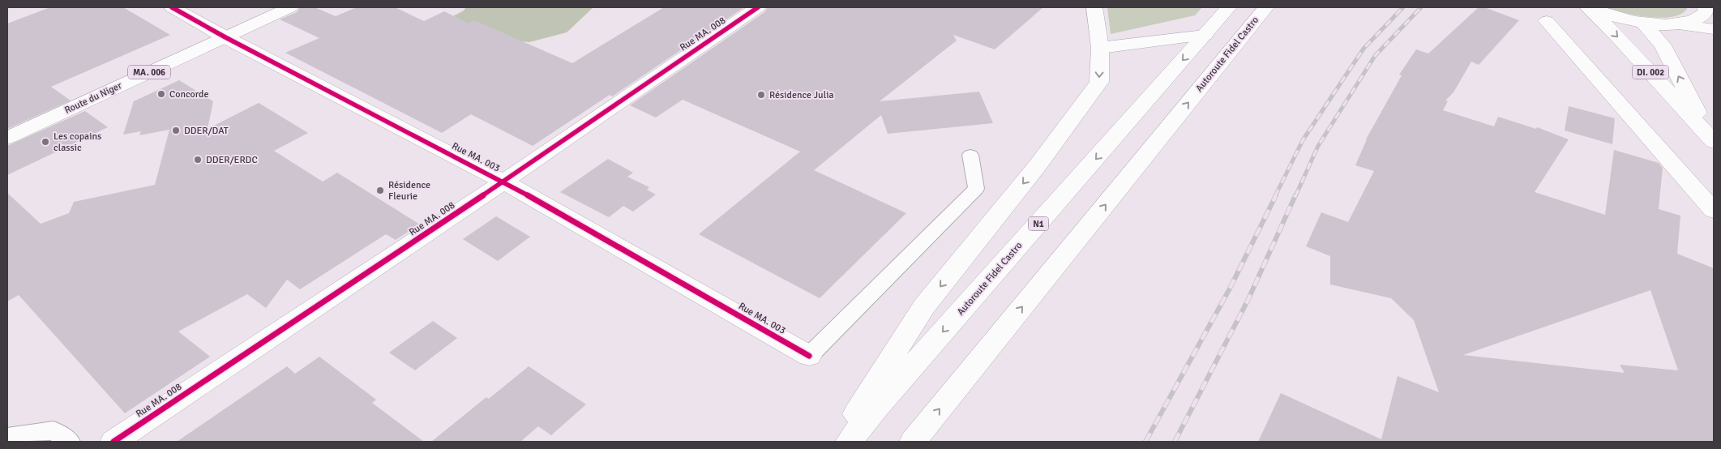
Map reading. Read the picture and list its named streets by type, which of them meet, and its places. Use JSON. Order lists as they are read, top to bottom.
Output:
{
  "streets": {
    "main road": [
      "Rue MA. 008",
      "Autoroute Fidel Castro",
      "MA. 006",
      "DI. 002",
      "Route du Niger",
      "Rue MA. 003",
      "N1"
    ]
  },
  "crossings": [
    ["Rue MA. 008", "Rue MA. 003"],
    ["Route du Niger", "Rue MA. 003"]
  ],
  "places": [
    "Concorde",
    "Résidence Julia",
    "DDER/DAT",
    "Les copains classic",
    "DDER/ERDC",
    "Résidence Fleurie"
  ]
}
